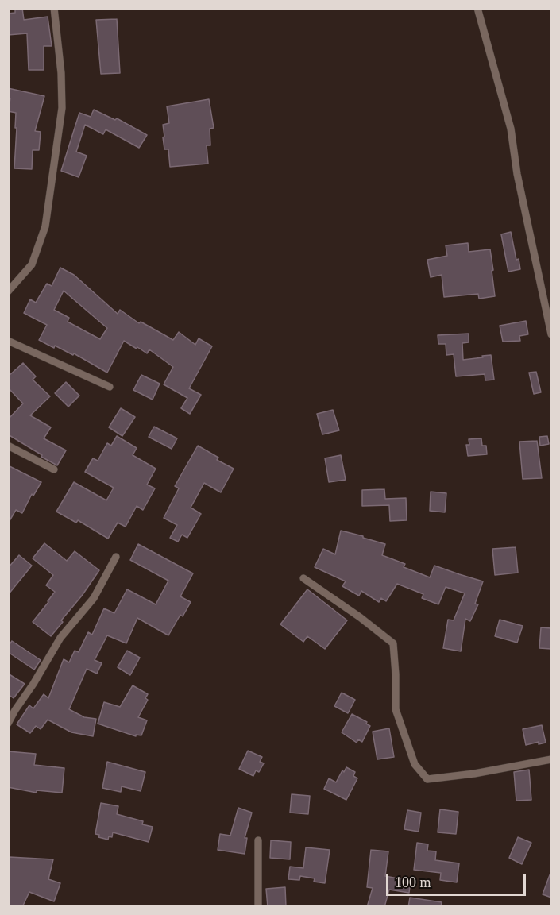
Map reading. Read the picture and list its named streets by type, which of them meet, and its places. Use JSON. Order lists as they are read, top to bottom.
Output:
{
  "scale_bar": "100 m"
}
